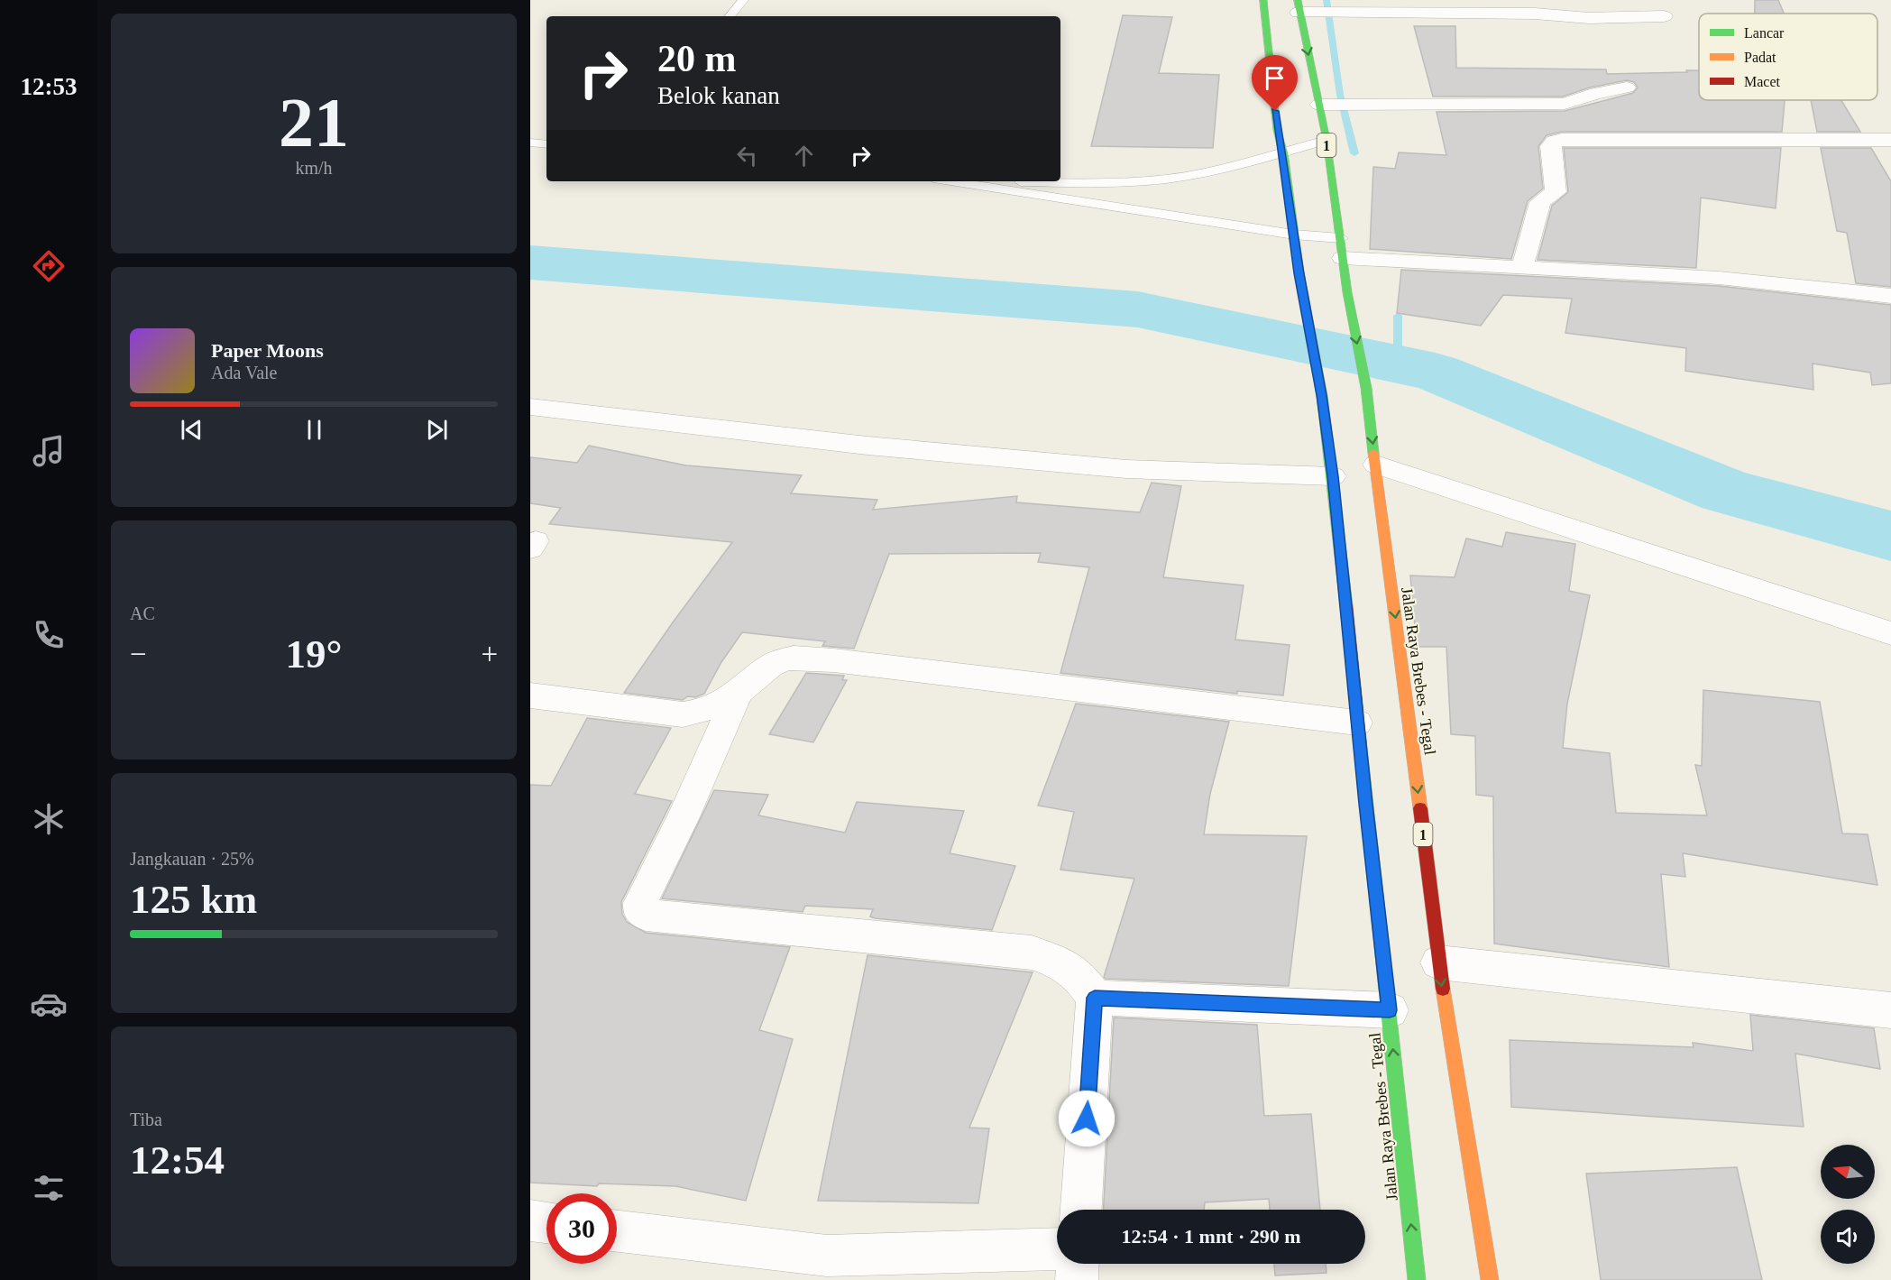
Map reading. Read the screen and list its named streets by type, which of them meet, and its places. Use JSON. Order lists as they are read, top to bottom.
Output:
{
  "streets": {
    "highway": ["1", "Jalan Raya Brebes - Tegal"]
  },
  "crossings": [
    ["1", "Jalan Raya Brebes - Tegal"]
  ],
  "legend": ["Lancar", "Padat", "Macet"],
  "north": "left",
  "page": {
    "tabs": "12:53",
    "tile": [
      ["21", "km/h"],
      "AC",
      ["Jangkauan · 25%", "125 km"],
      ["Tiba", "12:54"]
    ],
    "turn": ["20 m", "Belok kanan"],
    "song": ["Paper Moons", "Ada Vale"],
    "heat": ["−", "19°", "+"],
    "limit": "30",
    "trip": "12:54 · 1 mnt · 290 m"
  }
}
